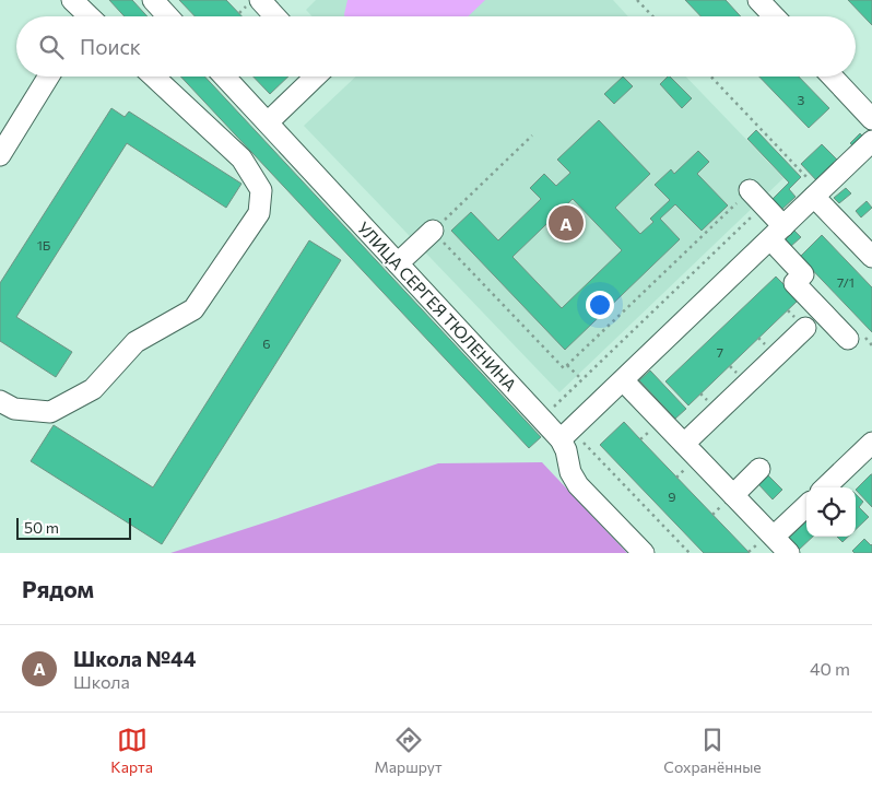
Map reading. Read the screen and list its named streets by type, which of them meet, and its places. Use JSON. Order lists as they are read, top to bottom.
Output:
{
  "streets": {
    "street": ["УЛИЦА СЕРГЕЯ ТЮЛЕНИНА"]
  },
  "house_numbers": [
    "3",
    "1Б",
    "7/1",
    "6",
    "7",
    "9"
  ],
  "scale_bar": "50 m",
  "page": {
    "search": "Поиск",
    "pins": "A",
    "scale": "50 m",
    "heading": "Рядом",
    "list": [
      {
        "mark": "A",
        "name": "Школа №44",
        "note": "Школа",
        "value": "40 m"
      }
    ],
    "nav": ["Карта", "Маршрут", "Сохранённые"]
  }
}
